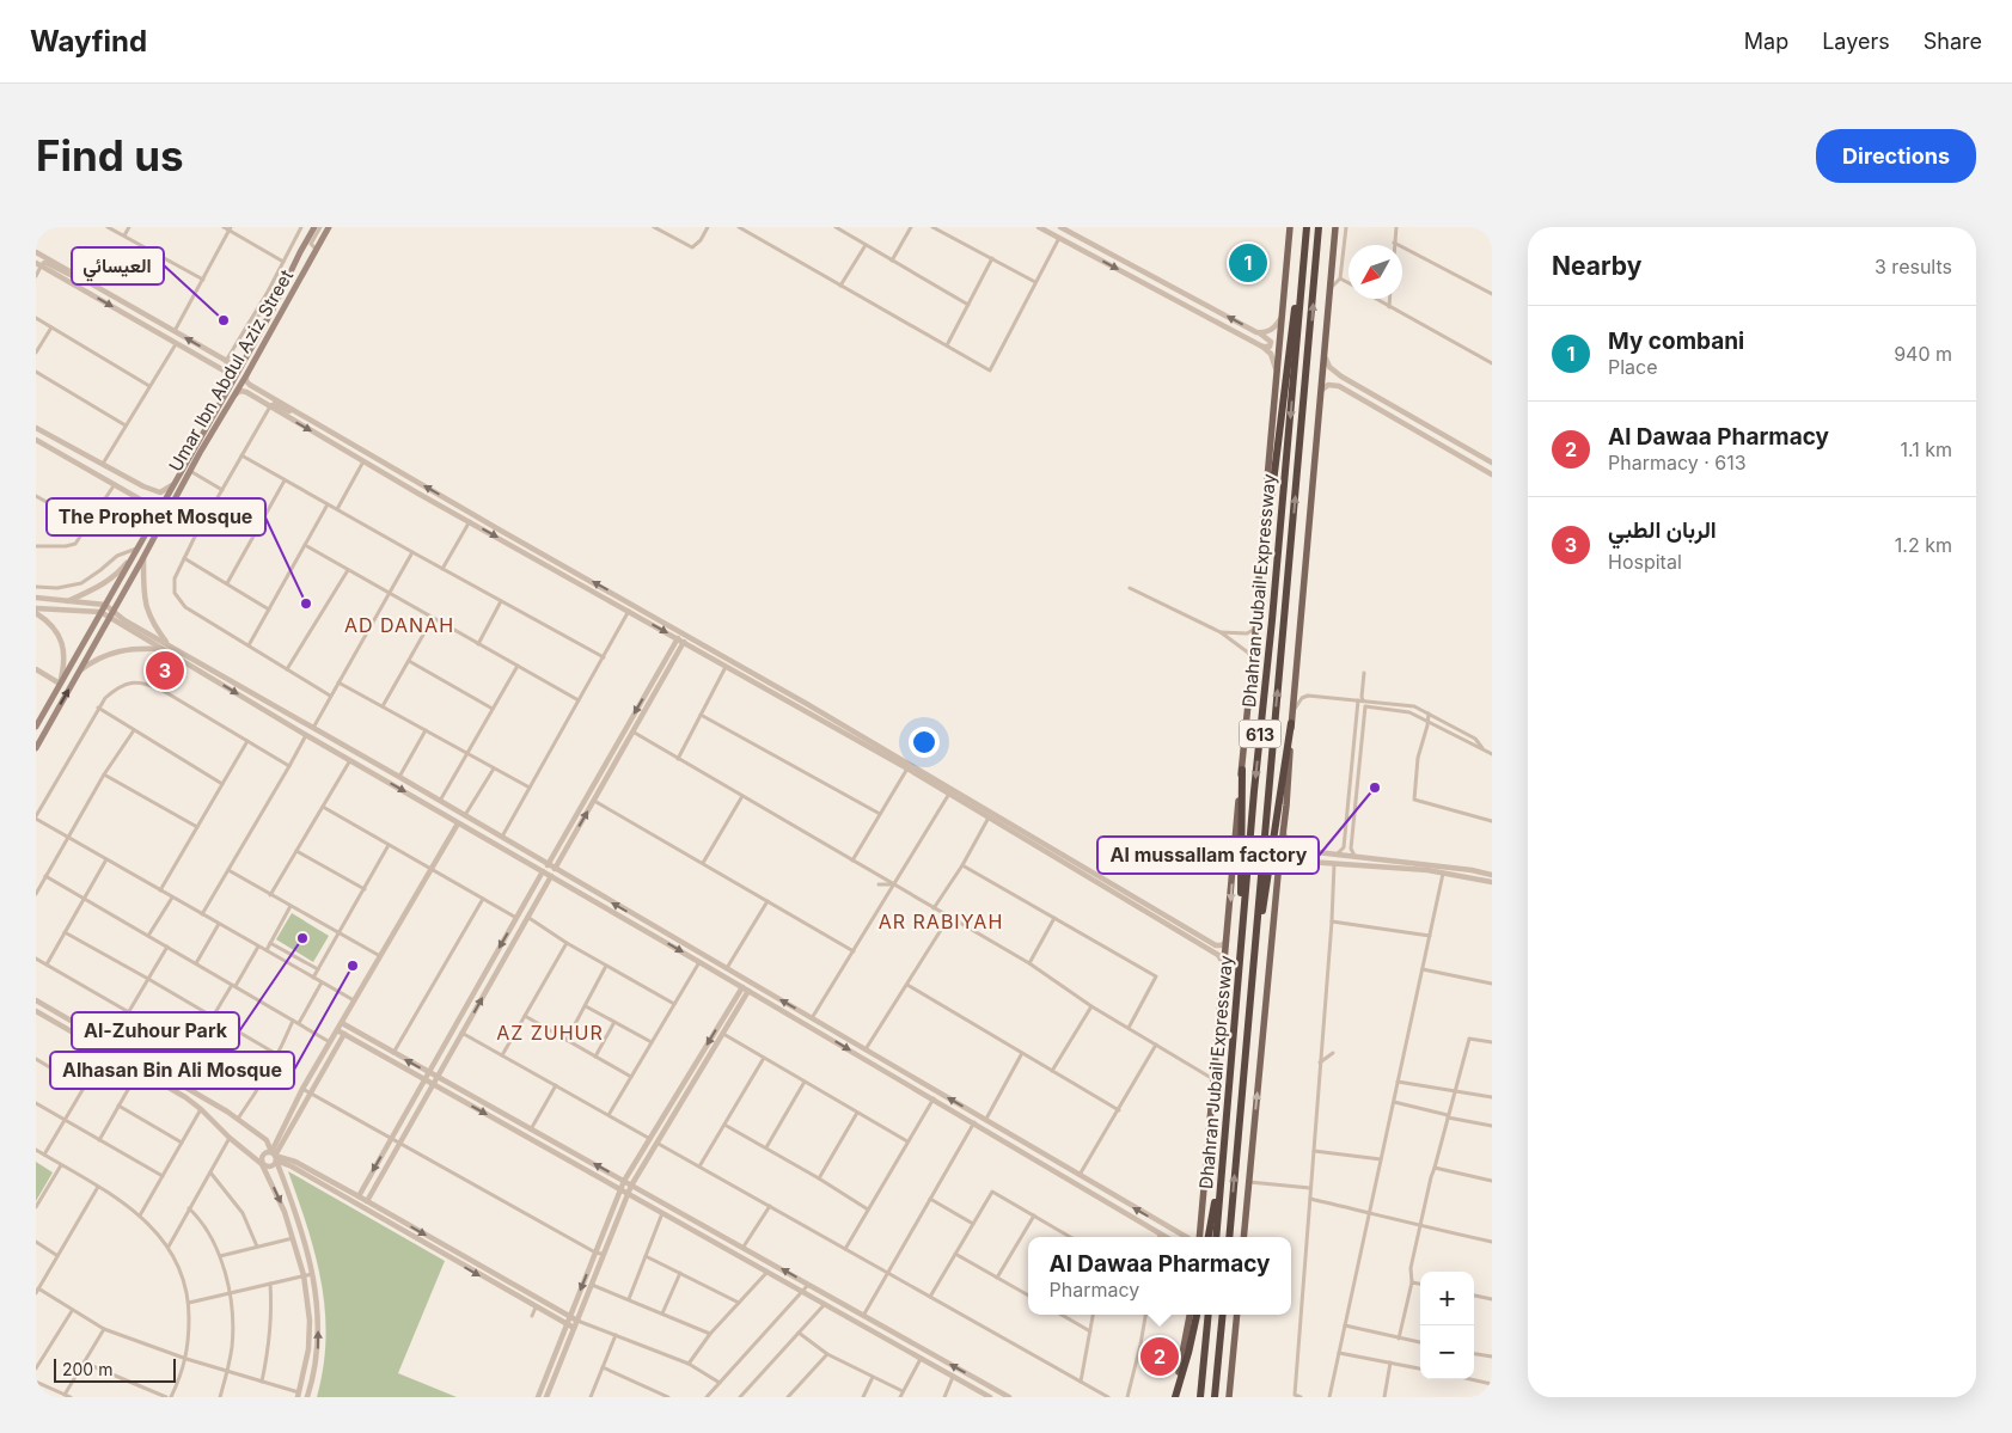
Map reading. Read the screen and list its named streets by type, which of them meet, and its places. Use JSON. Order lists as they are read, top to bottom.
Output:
{
  "streets": {
    "highway": ["Dhahran Jubail Expressway", "613"],
    "main road": ["Umar Ibn Abdul Aziz Street"]
  },
  "districts": ["AD DANAH", "AR RABIYAH", "AZ ZUHUR"],
  "places": [
    "العيسائي",
    "The Prophet Mosque",
    "Al mussallam factory",
    "Al-Zuhour Park",
    "Alhasan Bin Ali Mosque"
  ],
  "scale_bar": "200 m",
  "north": "bottom left",
  "page": {
    "header": "Wayfind",
    "nav": ["Map", "Layers", "Share"],
    "buttons": "Directions",
    "title": "Find us",
    "heading": ["Nearby", "3 results"],
    "pins": ["1", "3", "2"],
    "list": [
      {
        "mark": "1",
        "name": "My combani",
        "note": "Place",
        "value": "940 m"
      },
      {
        "mark": "2",
        "name": "Al Dawaa Pharmacy",
        "note": "Pharmacy · 613",
        "value": "1.1 km"
      },
      {
        "mark": "3",
        "name": "الربان الطبي",
        "note": "Hospital",
        "value": "1.2 km"
      }
    ],
    "popup": ["Al Dawaa Pharmacy", "Pharmacy"],
    "map_buttons": ["+", "−"],
    "scale": "200 m"
  }
}
